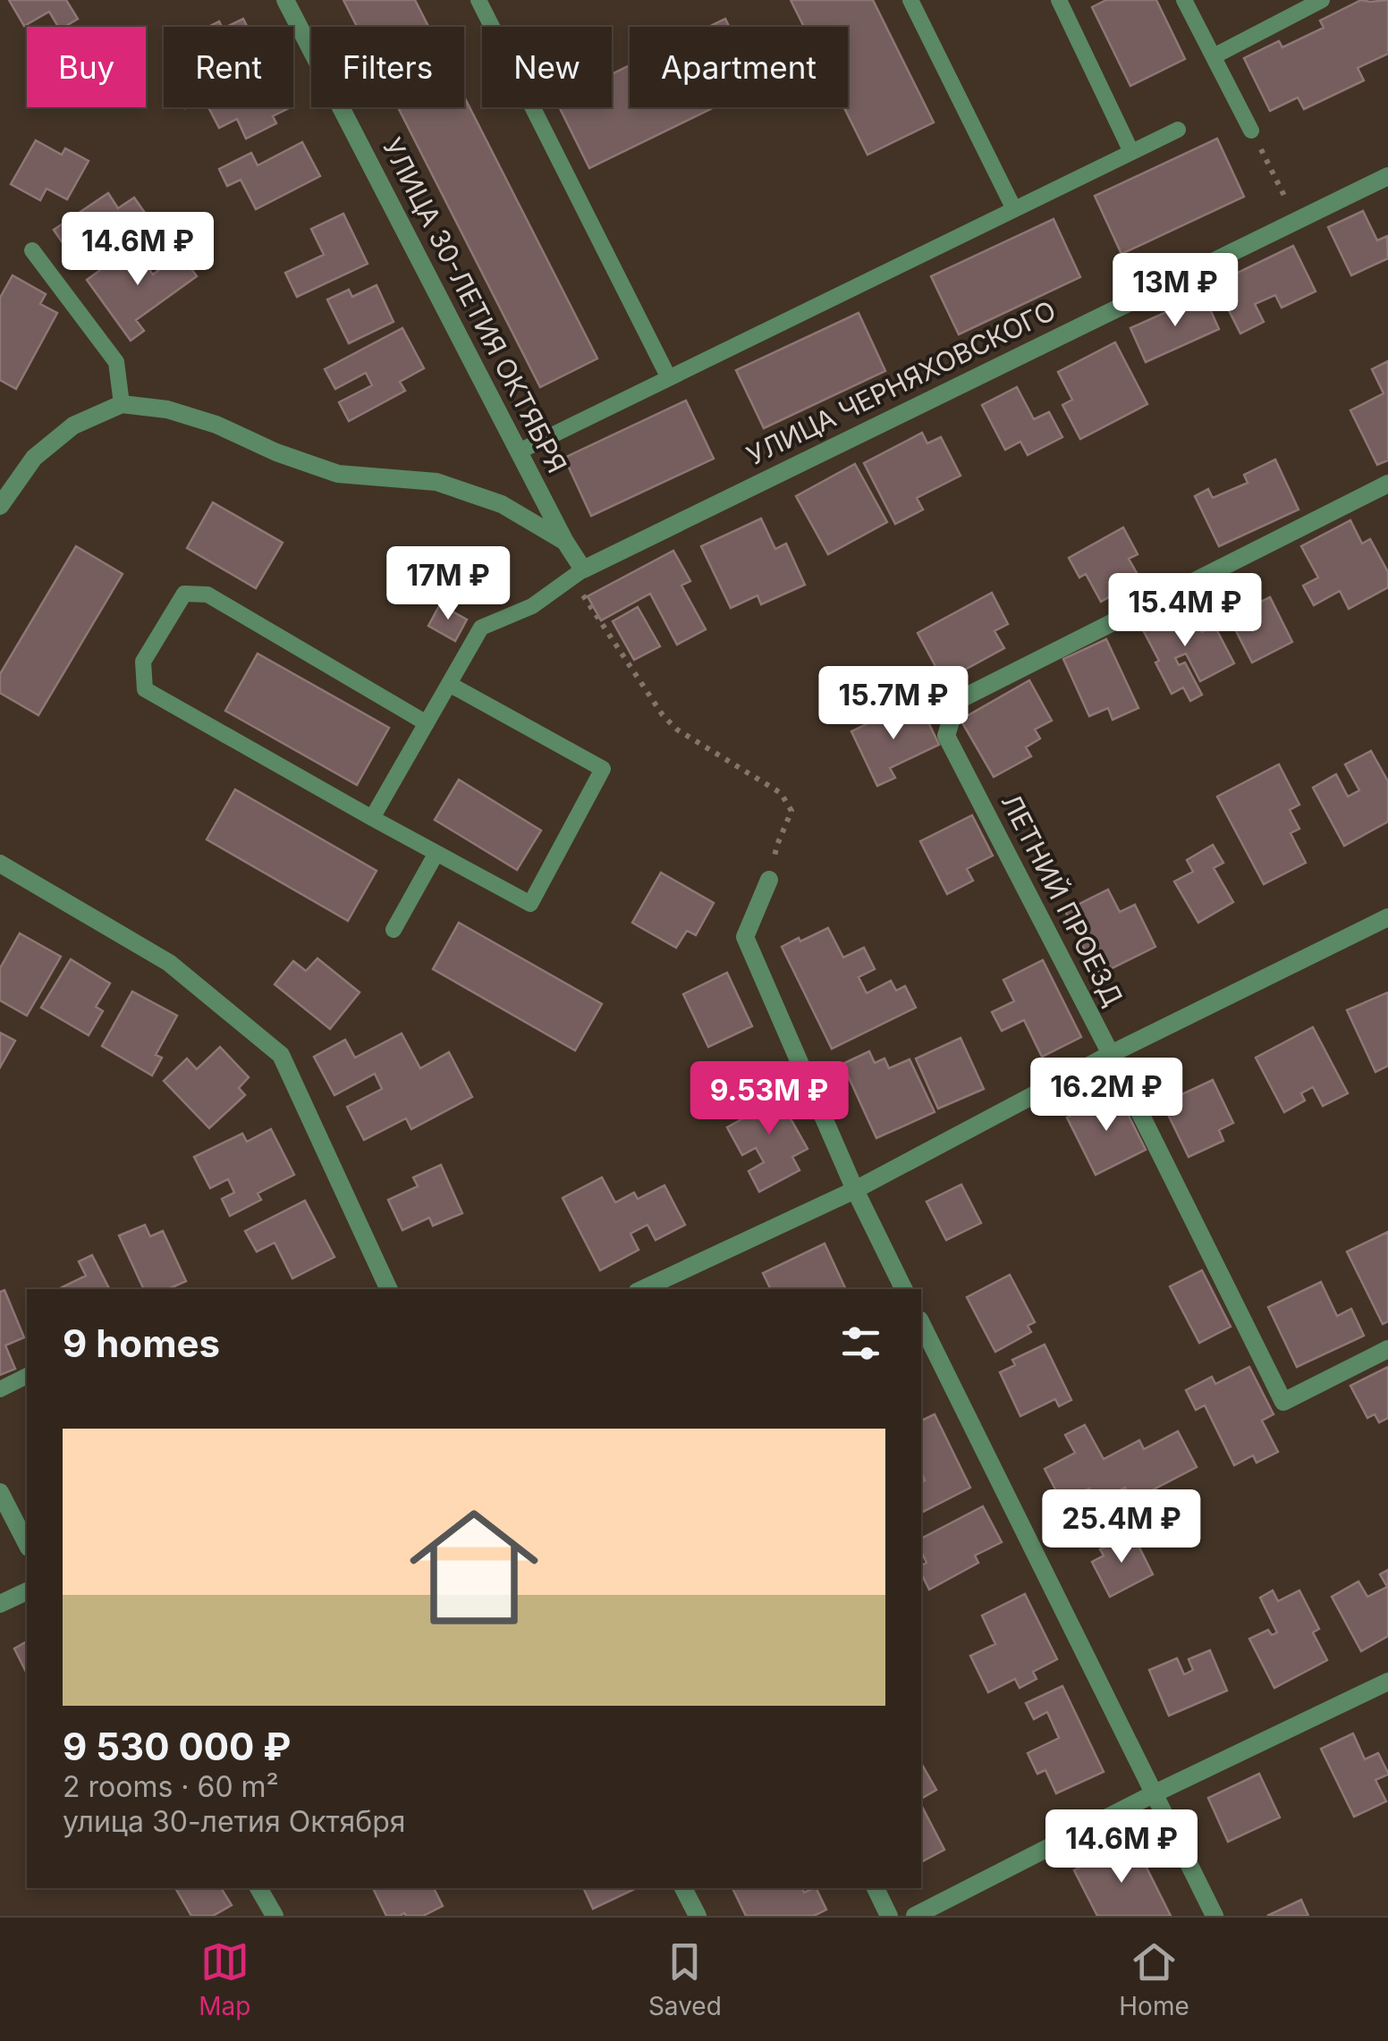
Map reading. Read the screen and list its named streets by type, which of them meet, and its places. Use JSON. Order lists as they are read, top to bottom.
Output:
{
  "streets": {
    "street": ["УЛИЦА 30-ЛЕТИЯ ОКТЯБРЯ", "УЛИЦА ЧЕРНЯХОВСКОГО", "ЛЕТНИЙ ПРОЕЗД"]
  },
  "crossings": [
    ["УЛИЦА 30-ЛЕТИЯ ОКТЯБРЯ", "УЛИЦА ЧЕРНЯХОВСКОГО"]
  ],
  "page": {
    "chip": [
      "Buy",
      "Rent",
      "Filters",
      "New",
      "Apartment"
    ],
    "price": [
      "14.6M ₽",
      "13M ₽",
      "17M ₽",
      "15.4M ₽",
      "15.7M ₽",
      "16.2M ₽",
      "9.53M ₽",
      "25.4M ₽",
      "14.6M ₽"
    ],
    "heading": "9 homes",
    "list": [
      {
        "name": "9 530 000 ₽",
        "note": "2 rooms · 60 m² · улица 30-летия Октября"
      }
    ],
    "tabs": ["Map", "Saved", "Home"]
  }
}
